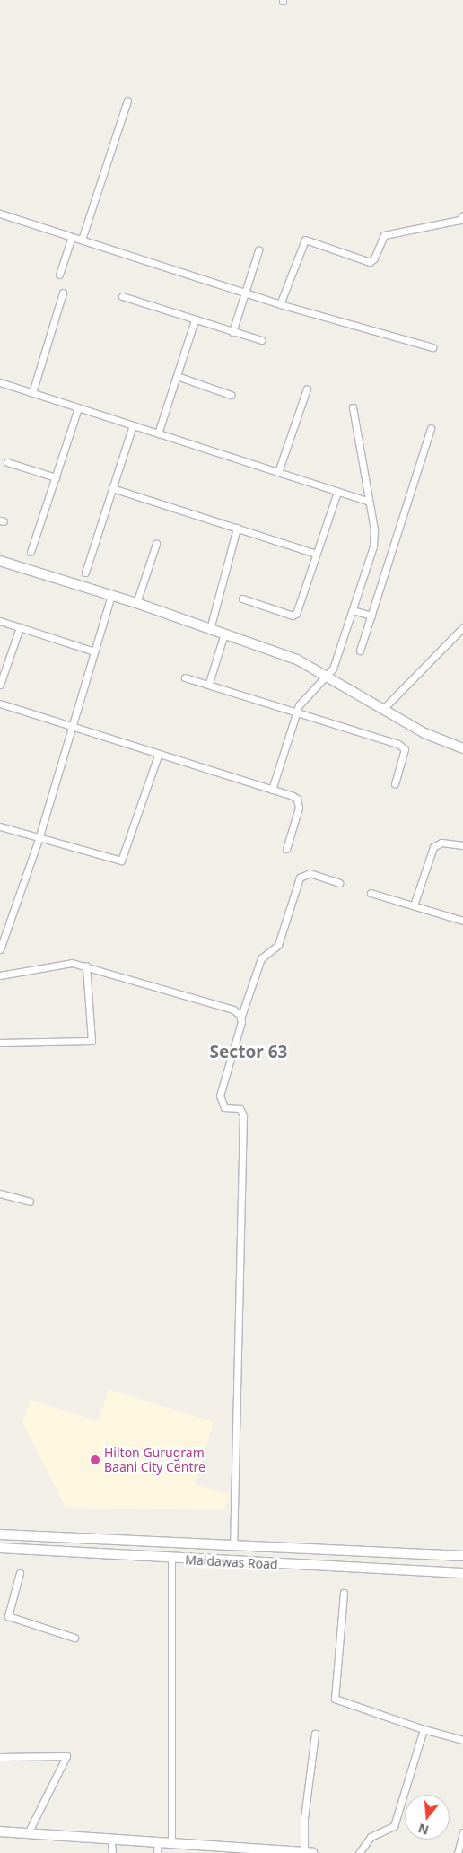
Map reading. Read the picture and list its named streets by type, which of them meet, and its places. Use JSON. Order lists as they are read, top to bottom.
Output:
{
  "streets": {
    "street": ["Maidawas Road"]
  },
  "districts": ["Sector 63"],
  "places": ["Hilton Gurugram Baani City Centre"],
  "north": "bottom"
}
